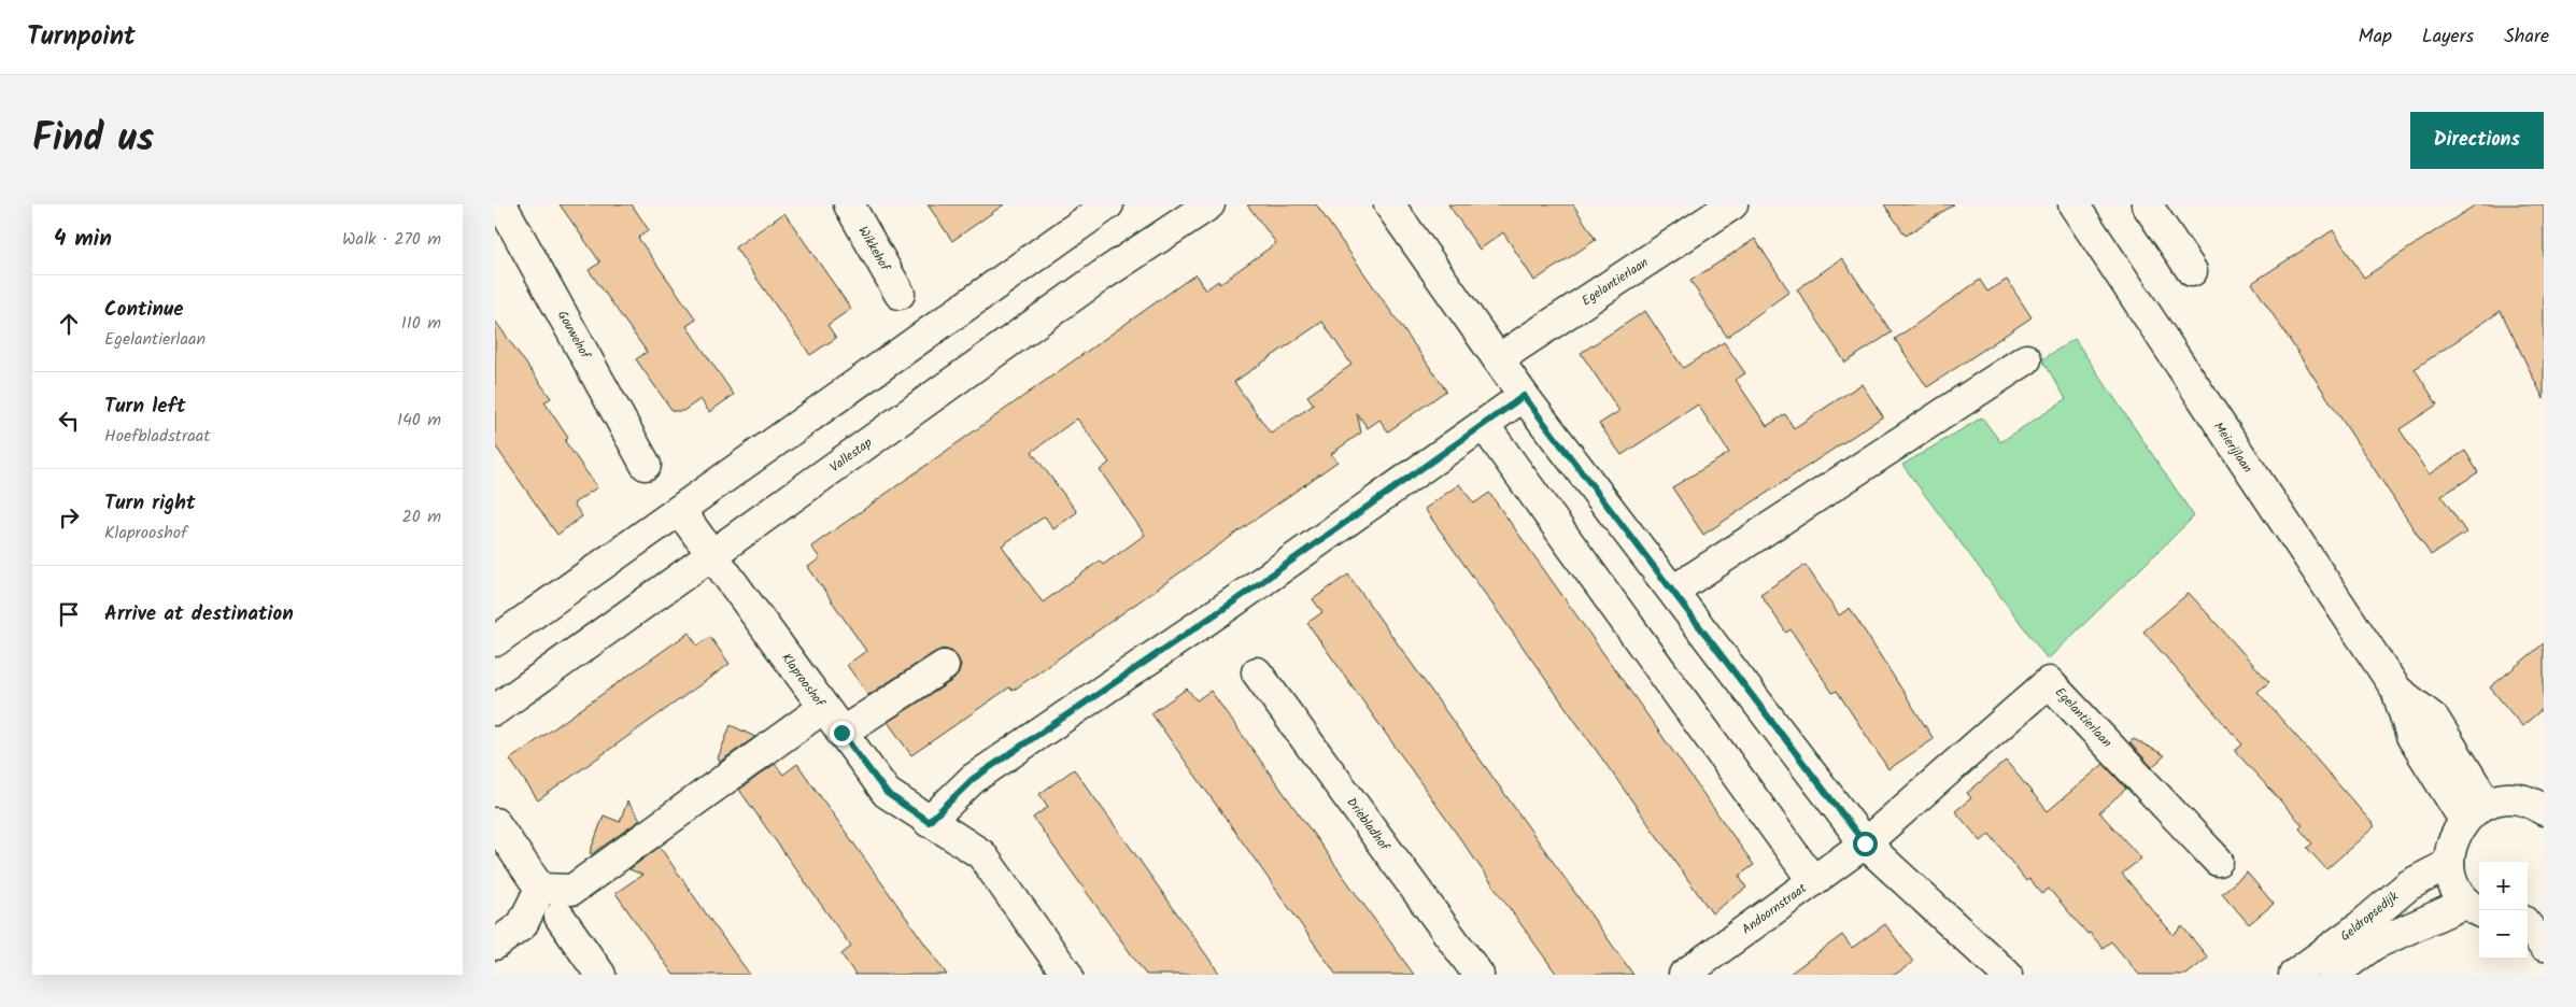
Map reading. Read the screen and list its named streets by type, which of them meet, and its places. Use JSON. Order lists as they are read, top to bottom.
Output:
{
  "streets": {
    "street": [
      "Wikkehof",
      "Egelantierlaan",
      "Gouwehof",
      "Meierijlaan",
      "Vallestap",
      "Klaprooshof",
      "Driebladhof",
      "Andoornstraat",
      "Geldropsedijk"
    ]
  },
  "crossings": [
    ["Egelantierlaan", "Andoornstraat"],
    ["Vallestap", "Klaprooshof"]
  ],
  "page": {
    "header": "Turnpoint",
    "nav": ["Map", "Layers", "Share"],
    "title": "Find us",
    "buttons": "Directions",
    "heading": ["4 min", "Walk · 270 m"],
    "list": [
      ["Continue", "Egelantierlaan", "110 m"],
      ["Turn left", "Hoefbladstraat", "140 m"],
      ["Turn right", "Klaprooshof", "20 m"],
      "Arrive at destination"
    ],
    "map_buttons": ["+", "−"]
  }
}
